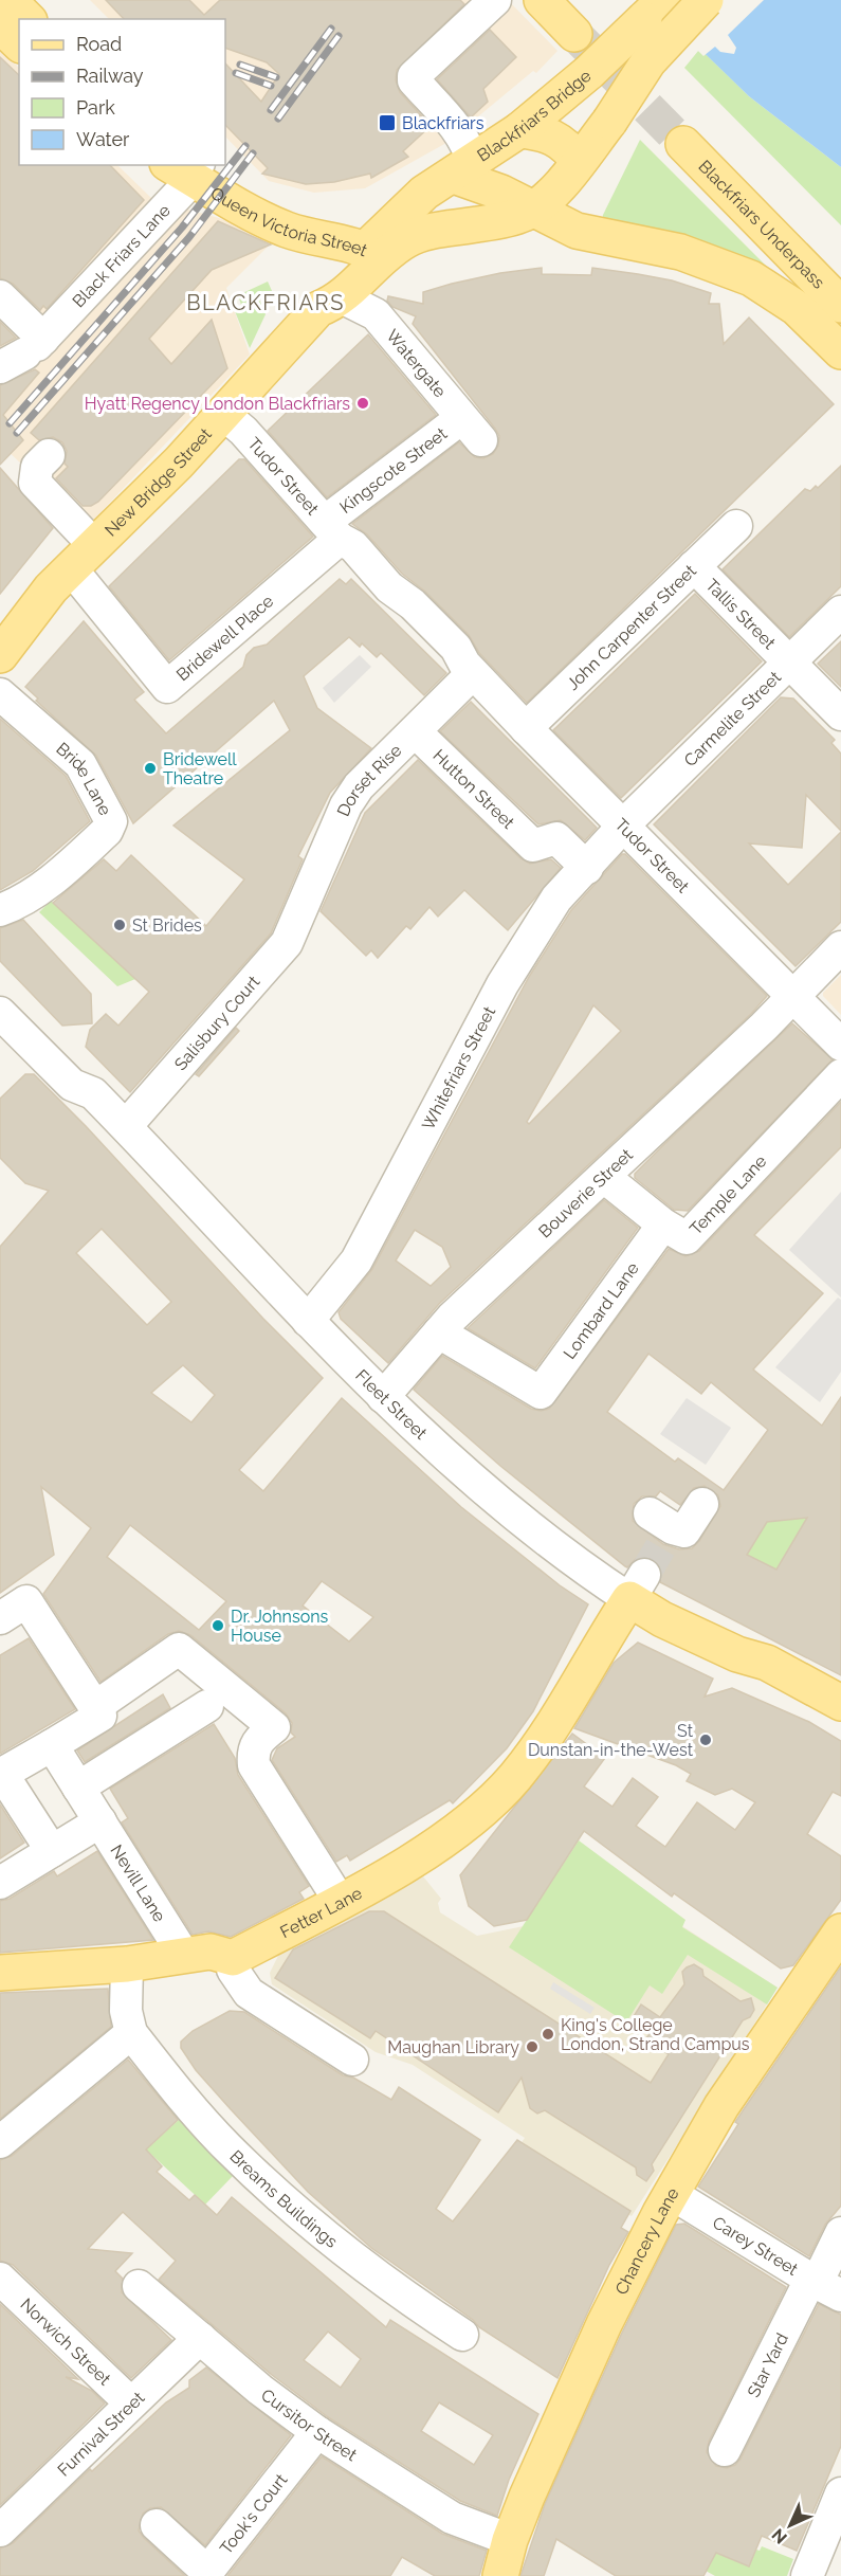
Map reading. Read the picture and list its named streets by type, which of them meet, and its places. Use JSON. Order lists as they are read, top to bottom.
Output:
{
  "streets": {
    "main road": [
      "Blackfriars Bridge",
      "Queen Victoria Street",
      "Blackfriars Underpass",
      "New Bridge Street",
      "Fleet Street",
      "Fetter Lane",
      "Chancery Lane"
    ],
    "street": [
      "Black Friars Lane",
      "Watergate",
      "Kingscote Street",
      "Tudor Street",
      "Tallis Street",
      "John Carpenter Street",
      "Bridewell Place",
      "Carmelite Street",
      "Bride Lane",
      "Dorset Rise",
      "Hutton Street",
      "Salisbury Court",
      "Whitefriars Street",
      "Bouverie Street",
      "Temple Lane",
      "Lombard Lane",
      "Nevill Lane",
      "Breams Buildings",
      "Carey Street",
      "Norwich Street",
      "Star Yard",
      "Cursitor Street",
      "Furnival Street",
      "Took's Court"
    ]
  },
  "crossings": [
    ["Blackfriars Bridge", "New Bridge Street"],
    ["Queen Victoria Street", "Black Friars Lane"],
    ["Queen Victoria Street", "New Bridge Street"],
    ["Watergate", "Kingscote Street"],
    ["Watergate", "New Bridge Street"],
    ["Kingscote Street", "Tudor Street"],
    ["Kingscote Street", "Bridewell Place"],
    ["Tudor Street", "New Bridge Street"],
    ["Tudor Street", "John Carpenter Street"],
    ["Tudor Street", "Bridewell Place"],
    ["Tudor Street", "Carmelite Street"],
    ["Tudor Street", "Dorset Rise"],
    ["Tudor Street", "Whitefriars Street"],
    ["Tudor Street", "Bouverie Street"],
    ["New Bridge Street", "Bridewell Place"],
    ["Tallis Street", "John Carpenter Street"],
    ["Tallis Street", "Carmelite Street"],
    ["Carmelite Street", "Whitefriars Street"],
    ["Dorset Rise", "Hutton Street"],
    ["Dorset Rise", "Salisbury Court"],
    ["Hutton Street", "Whitefriars Street"],
    ["Salisbury Court", "Fleet Street"],
    ["Whitefriars Street", "Fleet Street"],
    ["Bouverie Street", "Temple Lane"],
    ["Bouverie Street", "Lombard Lane"],
    ["Bouverie Street", "Fleet Street"],
    ["Temple Lane", "Lombard Lane"],
    ["Fleet Street", "Fetter Lane"],
    ["Chancery Lane", "Carey Street"],
    ["Carey Street", "Star Yard"],
    ["Norwich Street", "Furnival Street"],
    ["Cursitor Street", "Furnival Street"],
    ["Cursitor Street", "Took's Court"]
  ],
  "districts": ["BLACKFRIARS"],
  "places": {
    "transit": ["Blackfriars"],
    "other": [
      "Hyatt Regency London Blackfriars",
      "Bridewell Theatre",
      "St Brides",
      "Dr. Johnsons House",
      "St Dunstan-in-the-West",
      "King's College London, Strand Campus",
      "Maughan Library"
    ]
  },
  "legend": [
    "Road",
    "Railway",
    "Park",
    "Water"
  ],
  "north": "bottom left"
}
